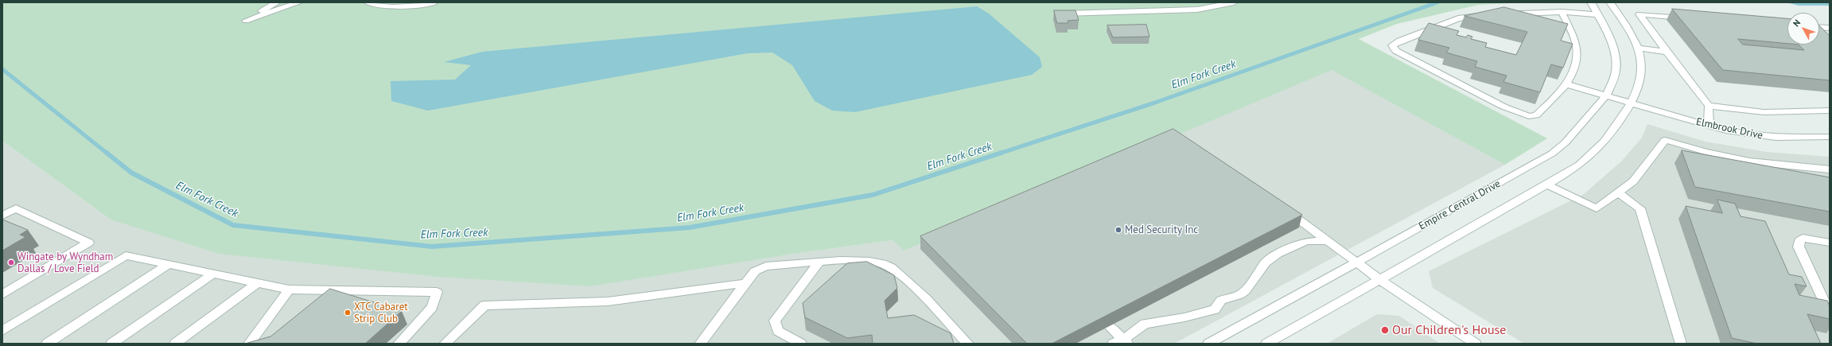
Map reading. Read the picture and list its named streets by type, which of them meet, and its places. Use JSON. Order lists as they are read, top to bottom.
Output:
{
  "streets": {
    "street": ["Elmbrook Drive", "Empire Central Drive"]
  },
  "crossings": [
    ["Elmbrook Drive", "Empire Central Drive"]
  ],
  "water": ["Elm Fork Creek"],
  "places": [
    "Med Security Inc",
    "Wingate by Wyndham Dallas / Love Field",
    "XTC Cabaret Strip Club",
    "Our Children's House"
  ],
  "north": "top left"
}
